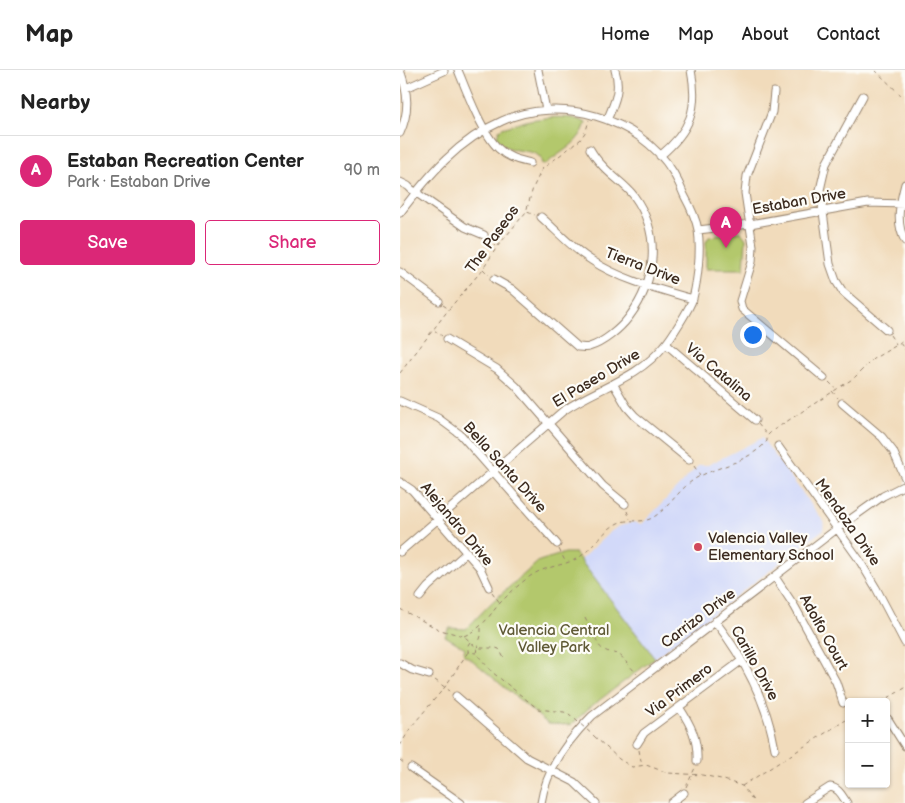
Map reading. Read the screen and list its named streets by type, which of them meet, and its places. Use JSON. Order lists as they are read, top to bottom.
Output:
{
  "streets": {
    "street": [
      "Estaban Drive",
      "Tierra Drive",
      "Via Catalina",
      "El Paseo Drive",
      "Bella Santa Drive",
      "Mendoza Drive",
      "Alejandro Drive",
      "Carrizo Drive",
      "Adolfo Court",
      "Carillo Drive",
      "Via Primero"
    ],
    "path": ["The Paseos"]
  },
  "crossings": [
    ["Estaban Drive", "El Paseo Drive"],
    ["The Paseos", "El Paseo Drive"],
    ["Tierra Drive", "El Paseo Drive"],
    ["Via Catalina", "El Paseo Drive"],
    ["El Paseo Drive", "Bella Santa Drive"],
    ["El Paseo Drive", "Alejandro Drive"],
    ["Mendoza Drive", "Carrizo Drive"],
    ["Carrizo Drive", "Adolfo Court"],
    ["Carrizo Drive", "Carillo Drive"],
    ["Carillo Drive", "Via Primero"]
  ],
  "parks": ["Valencia Central Valley Park"],
  "places": ["Valencia Valley Elementary School"],
  "page": {
    "header": "Map",
    "nav": [
      "Home",
      "Map",
      "About",
      "Contact"
    ],
    "heading": "Nearby",
    "list": [
      {
        "mark": "A",
        "name": "Estaban Recreation Center",
        "note": "Park · Estaban Drive",
        "value": "90 m"
      }
    ],
    "buttons": ["Save", "Share"],
    "pins": "A",
    "map_buttons": ["+", "−"]
  }
}
